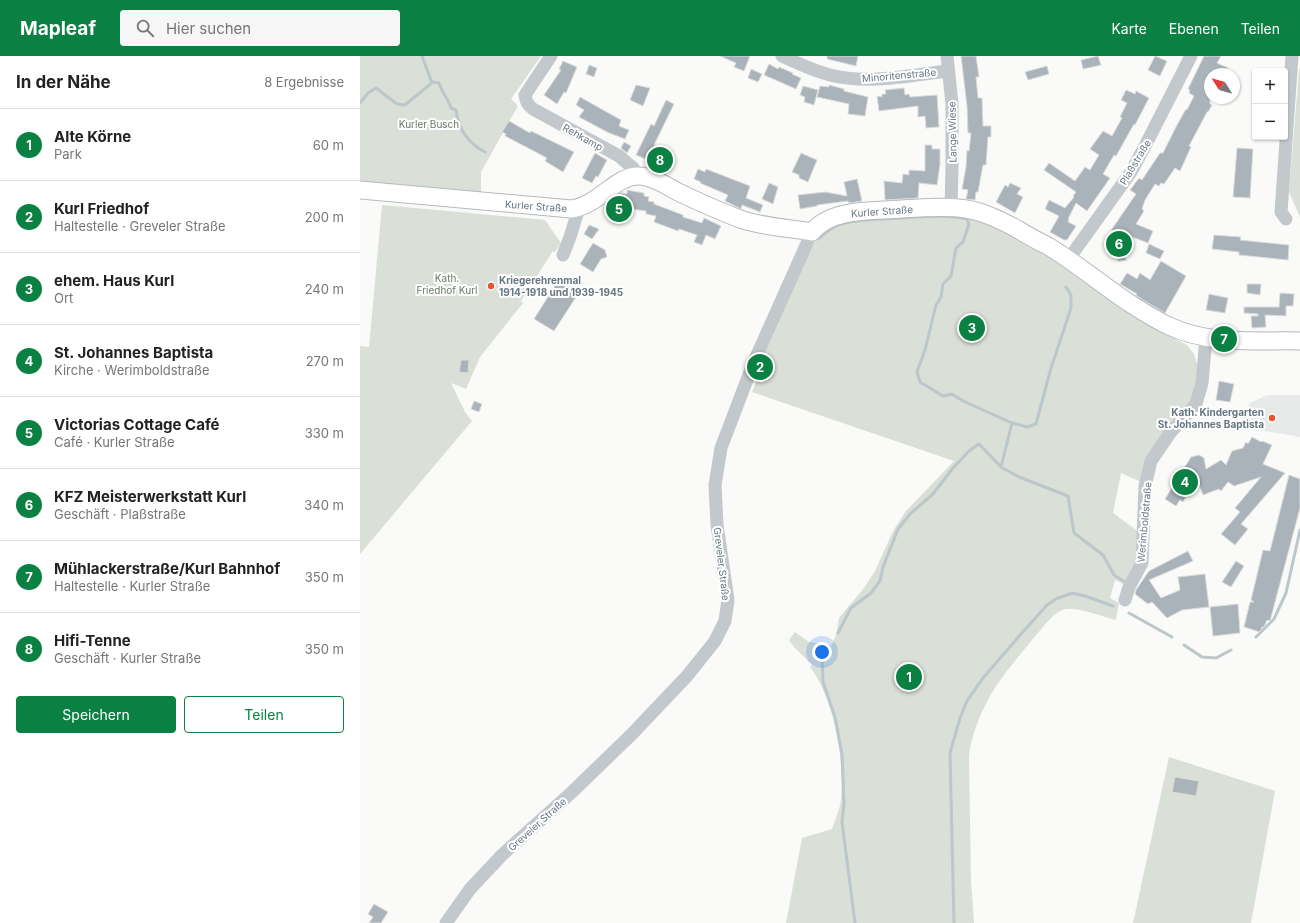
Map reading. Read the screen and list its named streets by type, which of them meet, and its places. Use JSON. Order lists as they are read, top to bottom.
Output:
{
  "streets": {
    "main road": ["Kurler Straße"],
    "street": [
      "Minoritenstraße",
      "Lange Wiese",
      "Rehkamp",
      "Plaßstraße",
      "Werimboldstraße",
      "Greveler Straße"
    ]
  },
  "crossings": [
    ["Minoritenstraße", "Lange Wiese"],
    ["Lange Wiese", "Kurler Straße"],
    ["Rehkamp", "Kurler Straße"],
    ["Plaßstraße", "Kurler Straße"],
    ["Kurler Straße", "Werimboldstraße"],
    ["Kurler Straße", "Greveler Straße"]
  ],
  "parks": ["Kurler Busch", "Kath. Friedhof Kurl"],
  "places": ["Kriegerehrenmal 1914-1918 und 1939-1945", "Kath. Kindergarten St. Johannes Baptista"],
  "north": "top left",
  "page": {
    "header": "Mapleaf",
    "search": "Hier suchen",
    "nav": ["Karte", "Ebenen", "Teilen"],
    "heading": ["In der Nähe", "8 Ergebnisse"],
    "map_buttons": ["+", "−"],
    "list": [
      {
        "mark": "1",
        "name": "Alte Körne",
        "note": "Park",
        "value": "60 m"
      },
      {
        "mark": "2",
        "name": "Kurl Friedhof",
        "note": "Haltestelle · Greveler Straße",
        "value": "200 m"
      },
      {
        "mark": "3",
        "name": "ehem. Haus Kurl",
        "note": "Ort",
        "value": "240 m"
      },
      {
        "mark": "4",
        "name": "St. Johannes Baptista",
        "note": "Kirche · Werimboldstraße",
        "value": "270 m"
      },
      {
        "mark": "5",
        "name": "Victorias Cottage Café",
        "note": "Café · Kurler Straße",
        "value": "330 m"
      },
      {
        "mark": "6",
        "name": "KFZ Meisterwerkstatt Kurl",
        "note": "Geschäft · Plaßstraße",
        "value": "340 m"
      },
      {
        "mark": "7",
        "name": "Mühlackerstraße/Kurl Bahnhof",
        "note": "Haltestelle · Kurler Straße",
        "value": "350 m"
      },
      {
        "mark": "8",
        "name": "Hifi-Tenne",
        "note": "Geschäft · Kurler Straße",
        "value": "350 m"
      }
    ],
    "pins": [
      "8",
      "5",
      "6",
      "3",
      "7",
      "2",
      "4",
      "1"
    ],
    "buttons": ["Speichern", "Teilen"]
  }
}
